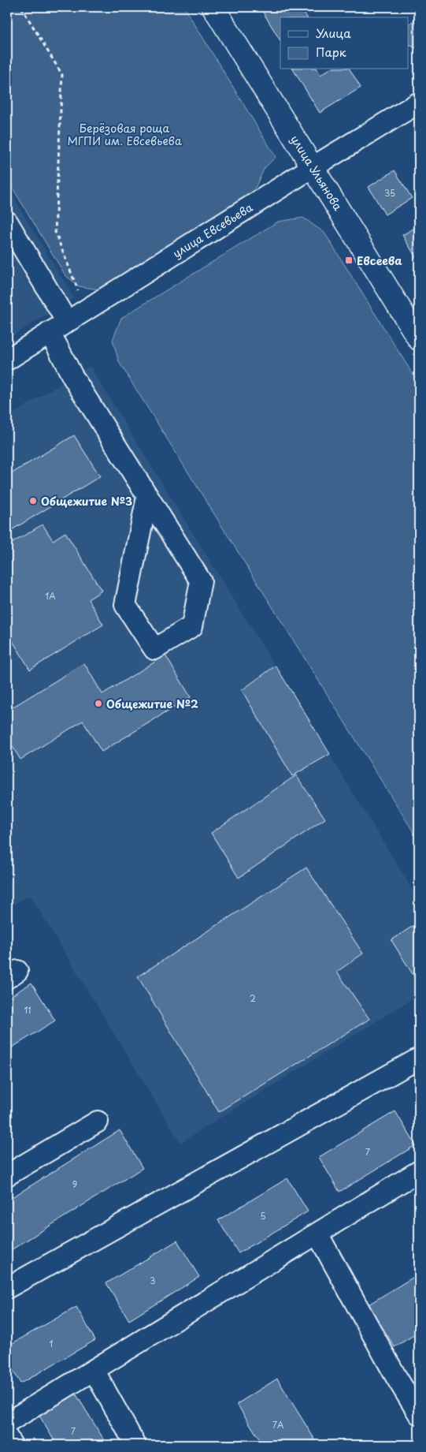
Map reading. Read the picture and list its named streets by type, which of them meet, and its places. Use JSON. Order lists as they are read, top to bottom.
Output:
{
  "streets": {
    "main road": ["улица Ульянова"],
    "street": ["улица Евсевьева"]
  },
  "crossings": [
    ["улица Ульянова", "улица Евсевьева"]
  ],
  "parks": ["Берёзовая роща МГПИ им. Евсевьева"],
  "places": {
    "transit": ["Евсеева"],
    "other": ["Общежитие №3", "Общежитие №2"]
  },
  "house_numbers": [
    "35",
    "1А",
    "2",
    "11",
    "7",
    "9",
    "5",
    "3",
    "1",
    "7А",
    "7"
  ],
  "legend": ["Улица", "Парк"]
}
